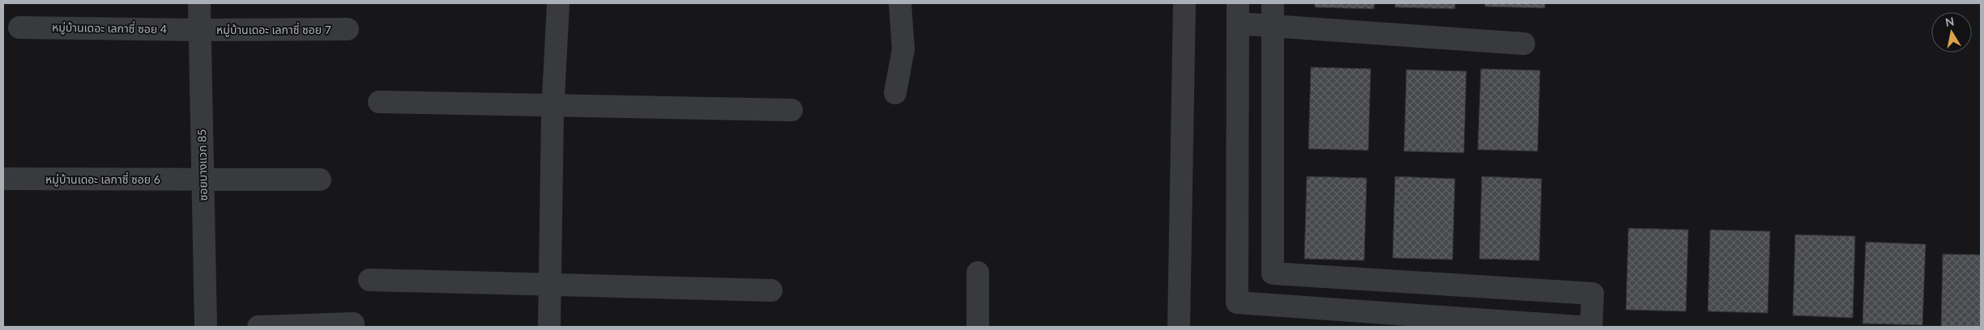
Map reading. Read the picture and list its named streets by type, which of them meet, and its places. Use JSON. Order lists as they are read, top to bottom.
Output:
{
  "streets": {
    "street": [
      "หมู่บ้านเดอะ เลกาซี่ ซอย 4",
      "หมู่บ้านเดอะ เลกาซี่ ซอย 7",
      "ซอยบางแวก 85",
      "หมู่บ้านเดอะ เลกาซี่ ซอย 6"
    ]
  },
  "crossings": [
    ["หมู่บ้านเดอะ เลกาซี่ ซอย 4", "หมู่บ้านเดอะ เลกาซี่ ซอย 7"],
    ["หมู่บ้านเดอะ เลกาซี่ ซอย 4", "ซอยบางแวก 85"],
    ["หมู่บ้านเดอะ เลกาซี่ ซอย 7", "ซอยบางแวก 85"],
    ["ซอยบางแวก 85", "หมู่บ้านเดอะ เลกาซี่ ซอย 6"]
  ],
  "north": "top"
}
